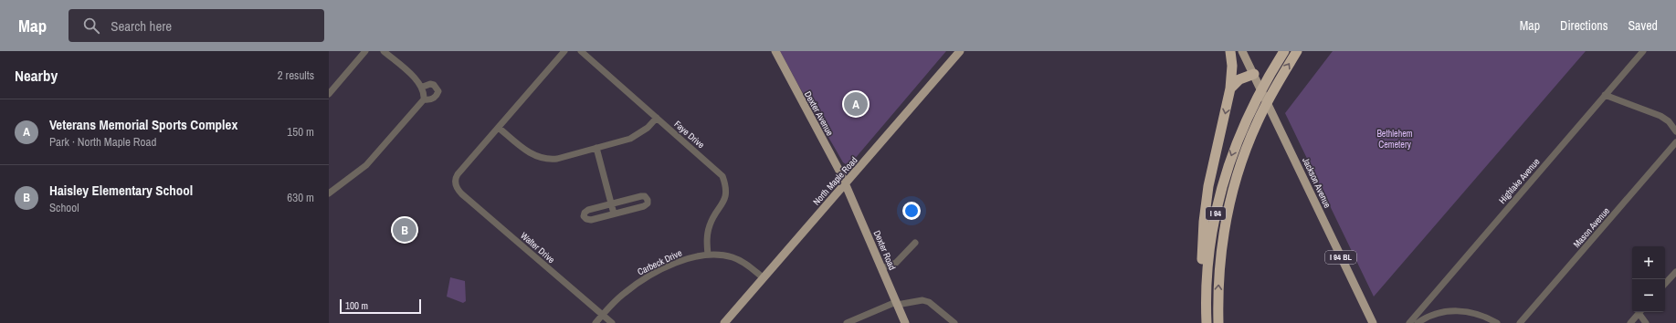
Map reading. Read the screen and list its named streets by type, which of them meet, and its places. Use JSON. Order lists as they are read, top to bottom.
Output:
{
  "streets": {
    "highway": ["I 94"],
    "main road": [
      "Dexter Avenue",
      "North Maple Road",
      "Jackson Avenue",
      "Dexter Road",
      "I 94 BL"
    ],
    "street": [
      "Faye Drive",
      "Highlake Avenue",
      "Mason Avenue",
      "Walter Drive",
      "Carbeck Drive"
    ]
  },
  "crossings": [
    ["Dexter Avenue", "North Maple Road"],
    ["Dexter Avenue", "Dexter Road"],
    ["Faye Drive", "Carbeck Drive"],
    ["North Maple Road", "Dexter Road"],
    ["North Maple Road", "Carbeck Drive"],
    ["Walter Drive", "Carbeck Drive"]
  ],
  "parks": ["Bethlehem Cemetery"],
  "scale_bar": "100 m",
  "page": {
    "header": "Map",
    "search": "Search here",
    "nav": ["Map", "Directions", "Saved"],
    "heading": ["Nearby", "2 results"],
    "pins": ["A", "B"],
    "list": [
      {
        "mark": "A",
        "name": "Veterans Memorial Sports Complex",
        "note": "Park · North Maple Road",
        "value": "150 m"
      },
      {
        "mark": "B",
        "name": "Haisley Elementary School",
        "note": "School",
        "value": "630 m"
      }
    ],
    "map_buttons": ["+", "−"],
    "scale": "100 m"
  }
}
